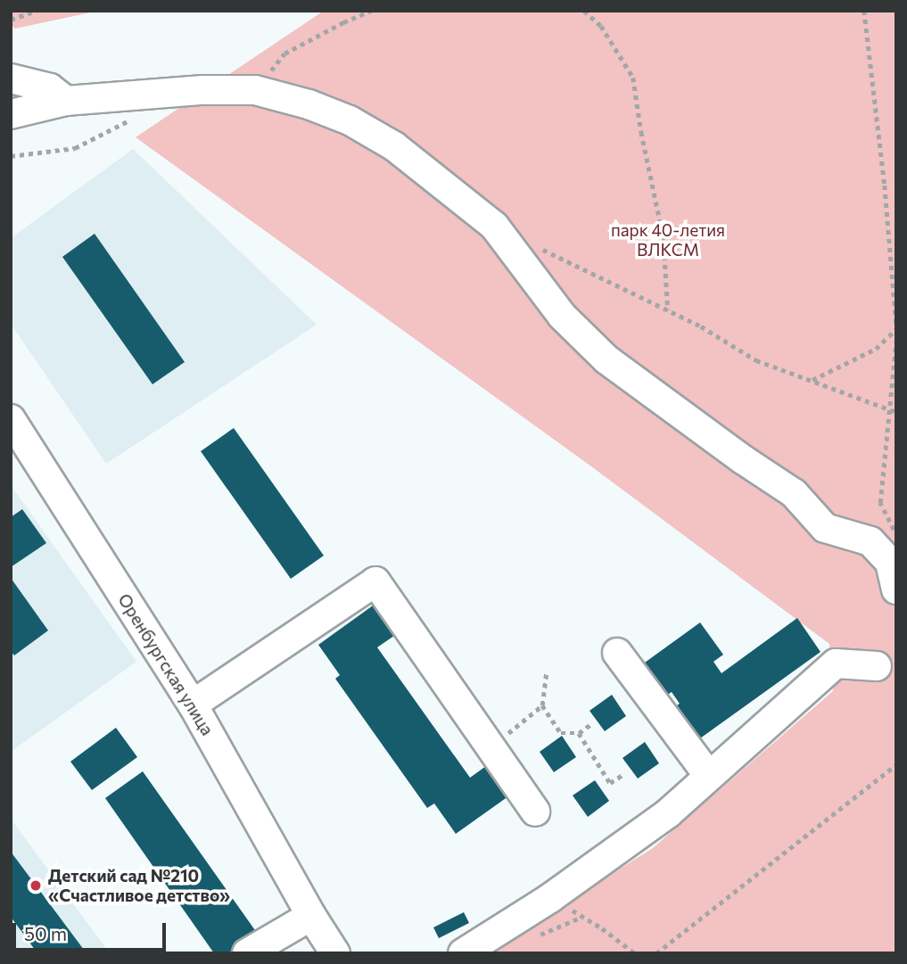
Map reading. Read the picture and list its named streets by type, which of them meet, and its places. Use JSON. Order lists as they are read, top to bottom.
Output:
{
  "streets": {
    "street": ["Оренбургская улица"]
  },
  "parks": ["парк 40-летия ВЛКСМ"],
  "places": ["Детский сад №210 «Счастливое детство»"],
  "scale_bar": "50 m"
}
